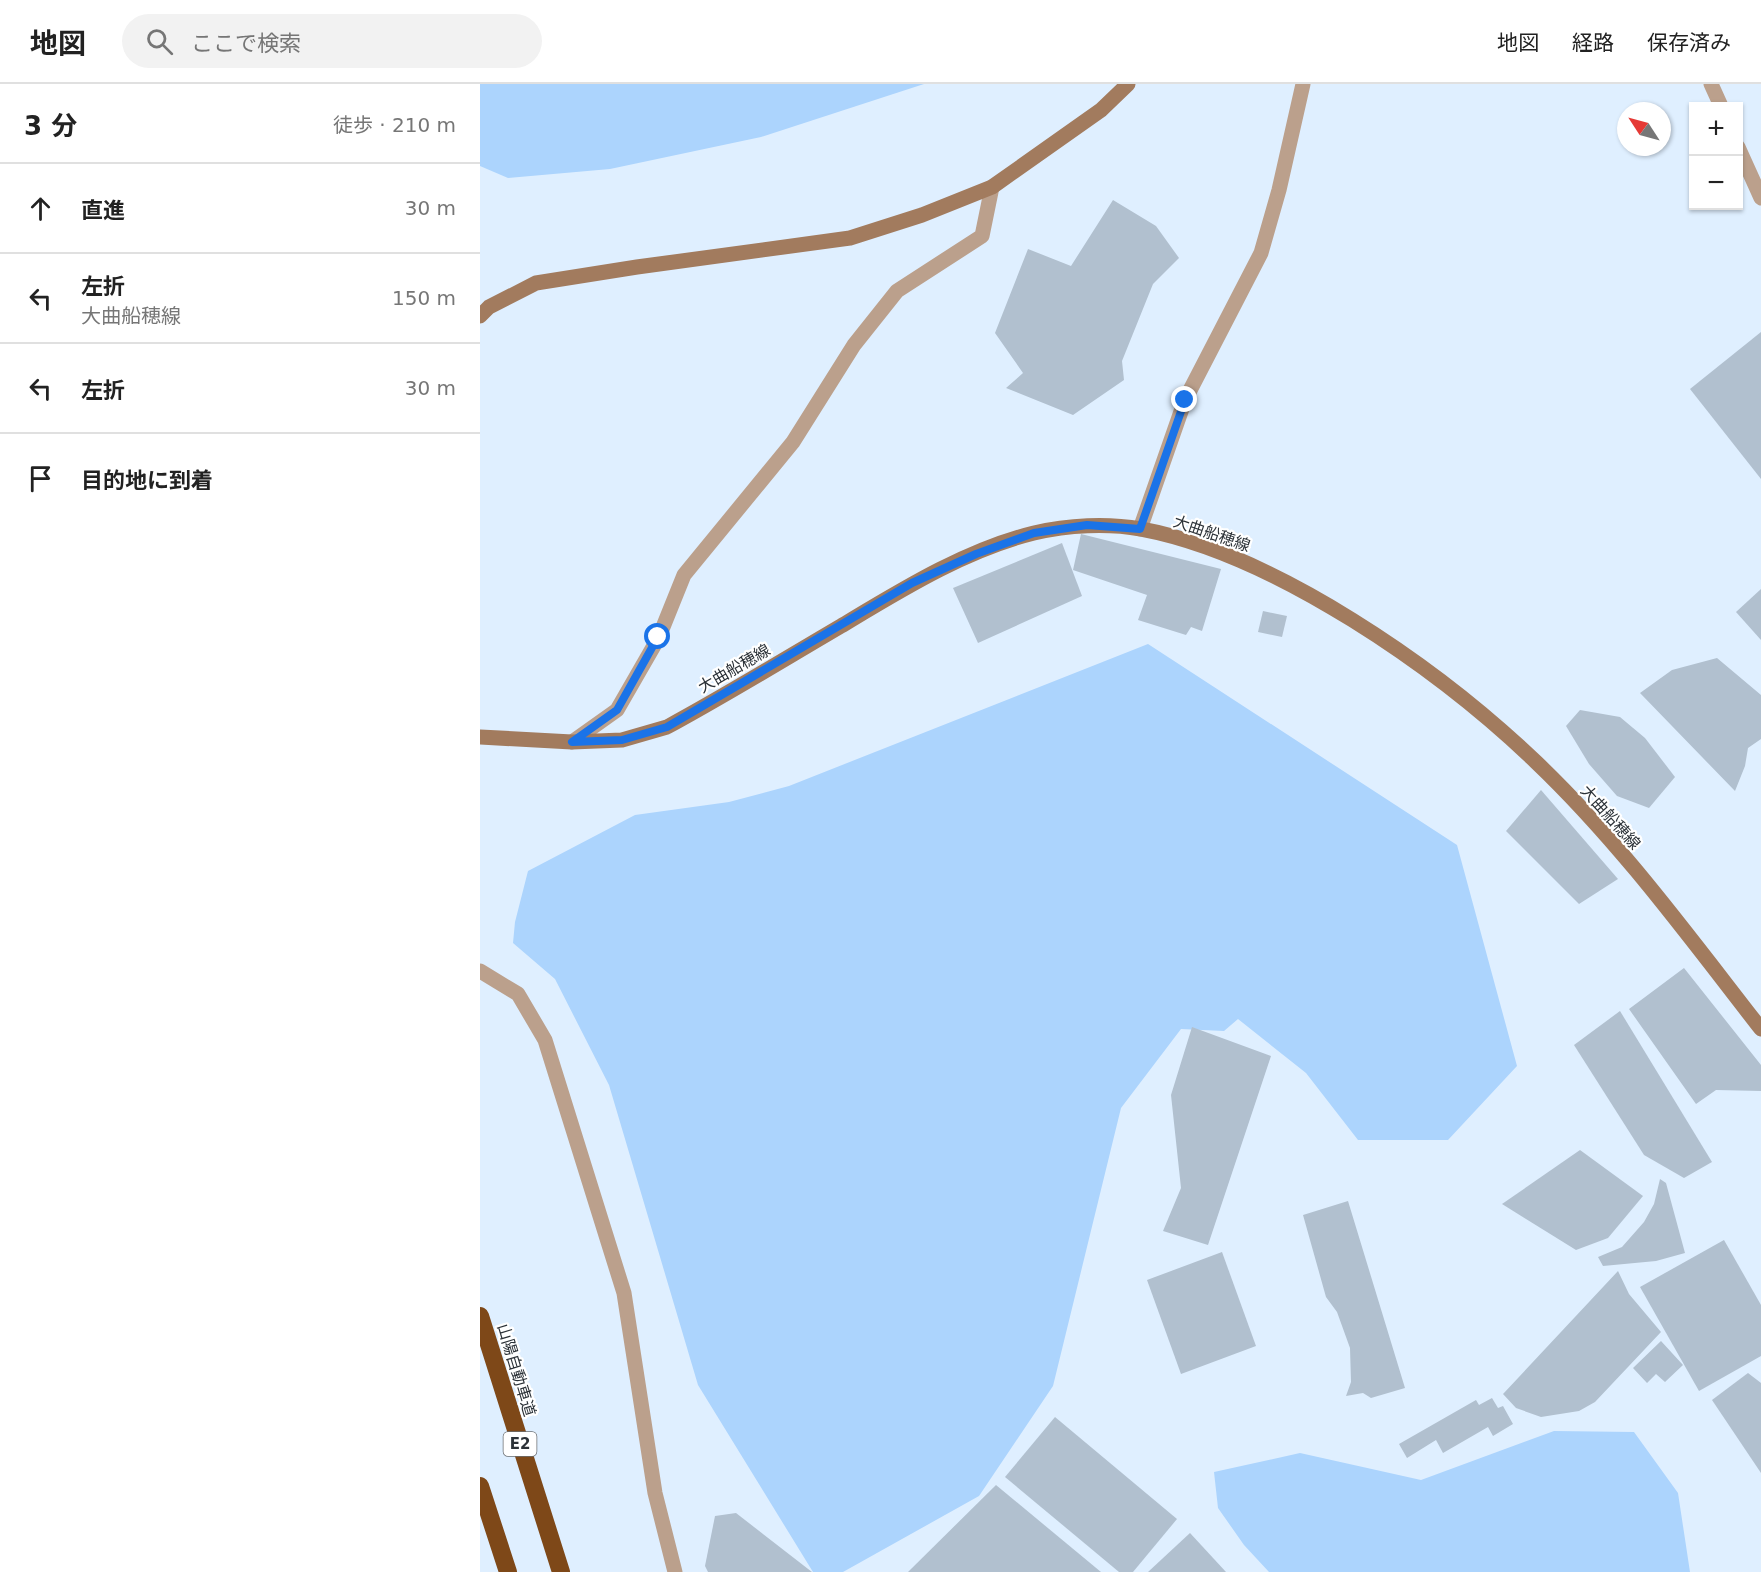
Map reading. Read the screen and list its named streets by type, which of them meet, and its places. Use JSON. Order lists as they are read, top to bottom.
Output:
{
  "streets": {
    "highway": ["山陽自動車道", "E2"],
    "main road": ["大曲船穂線"]
  },
  "north": "top left",
  "page": {
    "header": "地図",
    "search": "ここで検索",
    "nav": ["地図", "経路", "保存済み"],
    "heading": ["3 分", "徒歩 · 210 m"],
    "map_buttons": ["+", "−"],
    "list": [
      ["直進", "30 m"],
      ["左折", "大曲船穂線", "150 m"],
      ["左折", "30 m"],
      "目的地に到着"
    ]
  }
}
